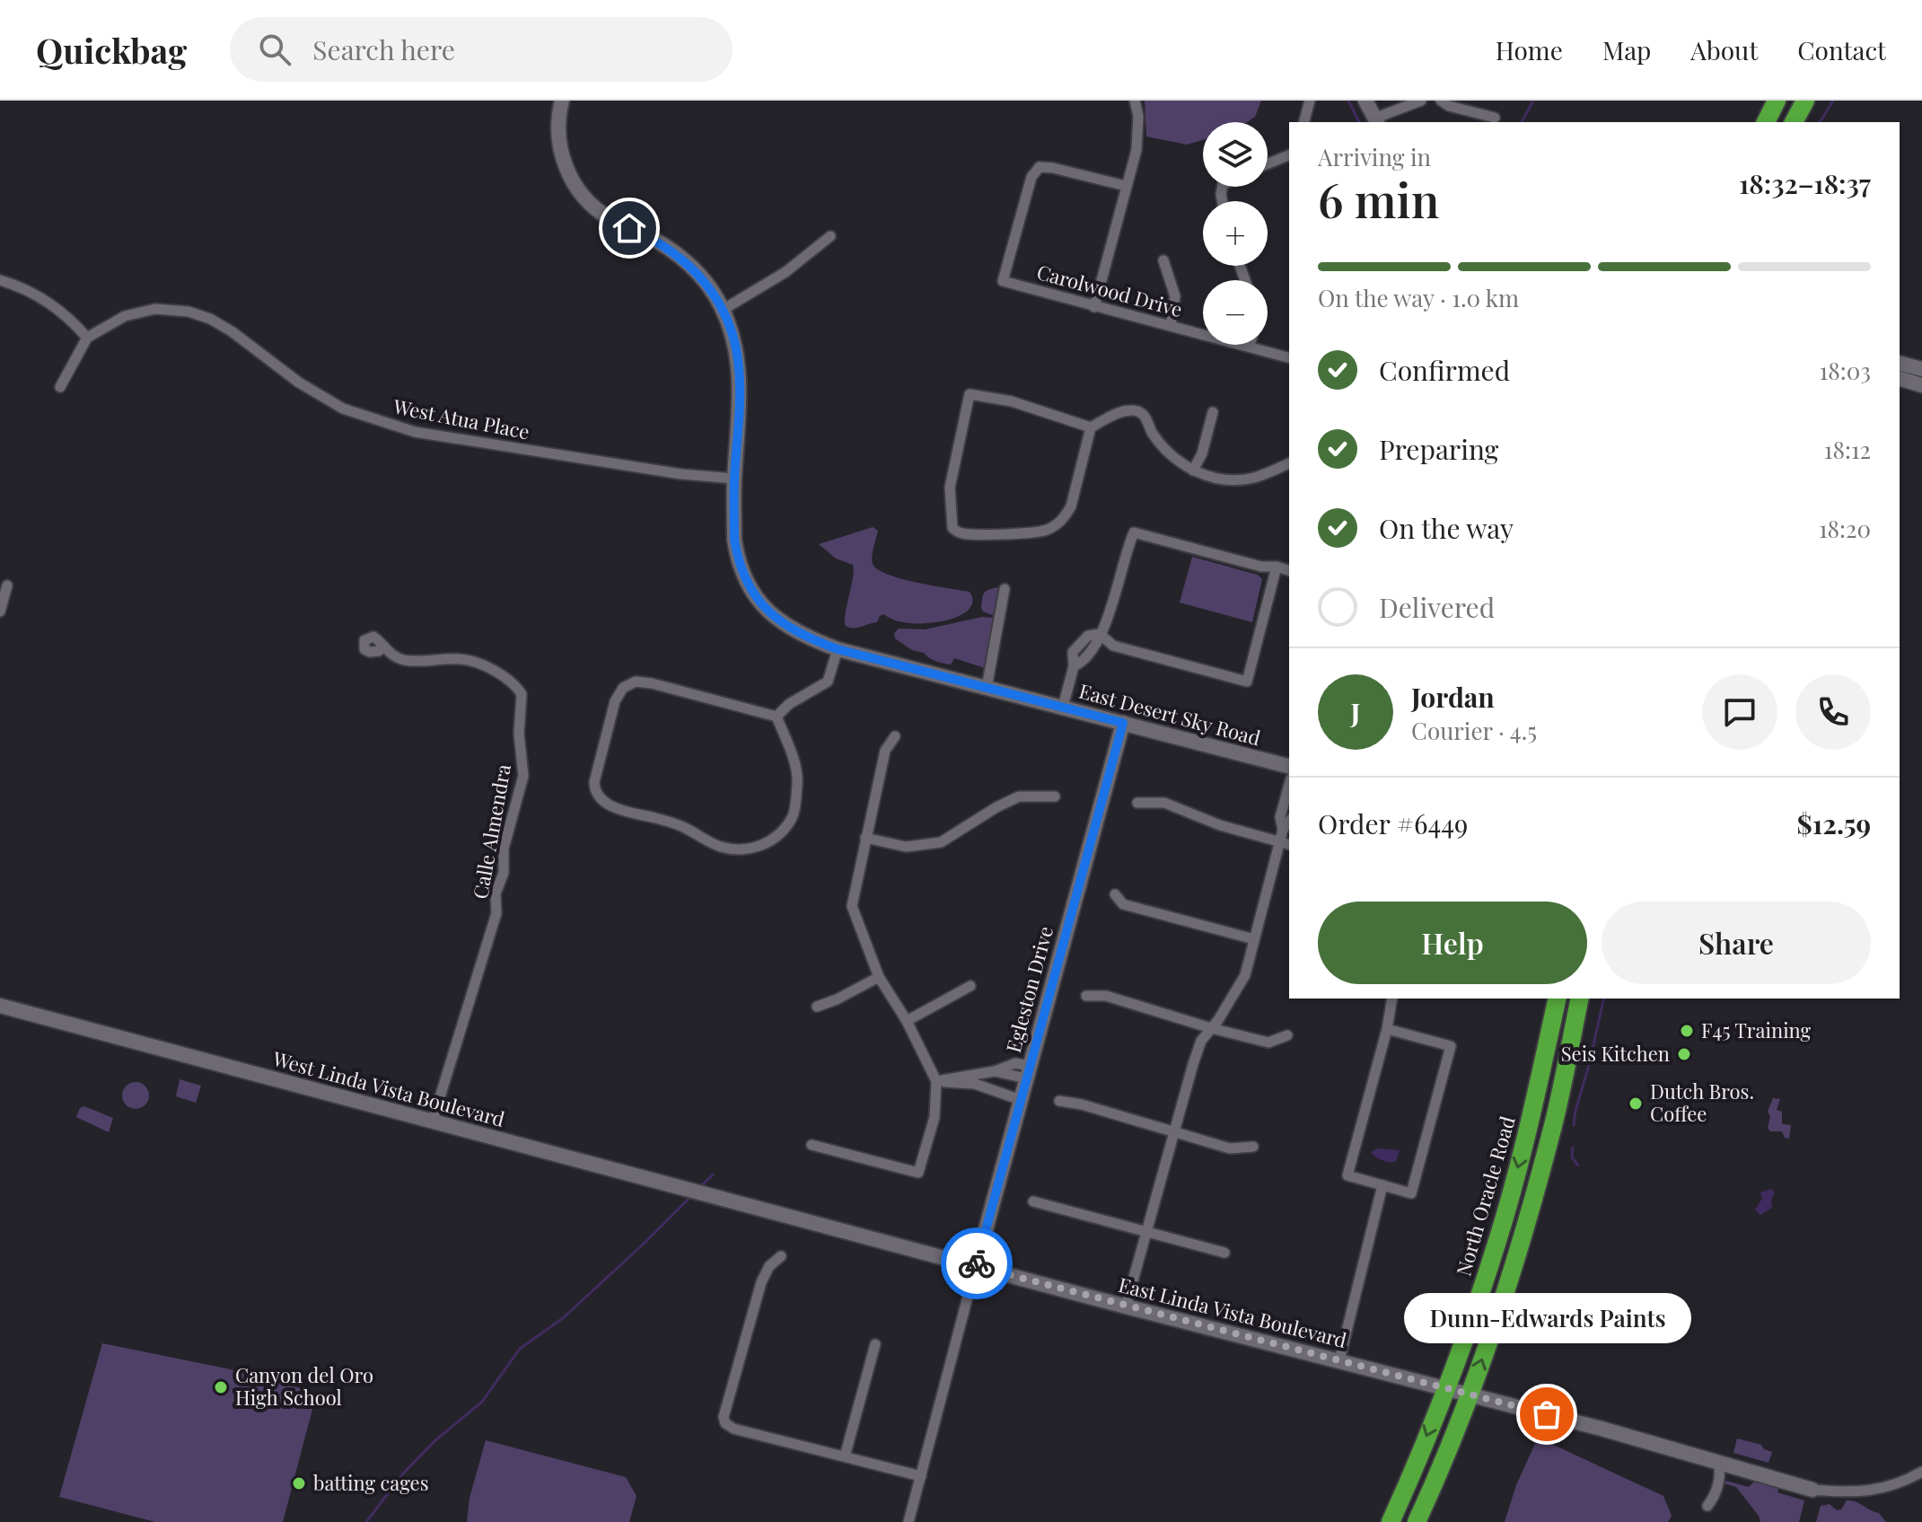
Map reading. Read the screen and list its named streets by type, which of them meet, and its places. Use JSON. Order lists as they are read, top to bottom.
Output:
{
  "streets": {
    "highway": ["North Oracle Road"],
    "street": [
      "Carolwood Drive",
      "West Atua Place",
      "East Desert Sky Road",
      "Calle Almendra",
      "Egleston Drive",
      "West Linda Vista Boulevard",
      "East Linda Vista Boulevard"
    ]
  },
  "crossings": [
    ["West Atua Place", "East Desert Sky Road"],
    ["East Desert Sky Road", "Egleston Drive"],
    ["Calle Almendra", "West Linda Vista Boulevard"],
    ["Egleston Drive", "East Linda Vista Boulevard"],
    ["West Linda Vista Boulevard", "East Linda Vista Boulevard"],
    ["North Oracle Road", "East Linda Vista Boulevard"]
  ],
  "places": [
    "F45 Training",
    "Seis Kitchen",
    "Dutch Bros. Coffee",
    "Canyon del Oro High School",
    "Dunn-Edwards Paints",
    "batting cages"
  ],
  "page": {
    "header": "Quickbag",
    "search": "Search here",
    "nav": [
      "Home",
      "Map",
      "About",
      "Contact"
    ],
    "map_buttons": ["+", "−"],
    "heading": ["6 min", "Arriving in", "18:32–18:37"],
    "panel": [
      "Jordan",
      "Courier · 4.5",
      "Order #6449",
      "$12.59"
    ],
    "bar": "On the way · 1.0 km",
    "list": [
      ["Confirmed", "18:03"],
      ["Preparing", "18:12"],
      ["On the way", "18:20"],
      "Delivered"
    ],
    "round": "J",
    "buttons": ["Help", "Share"],
    "bubble": "Dunn-Edwards Paints"
  }
}
